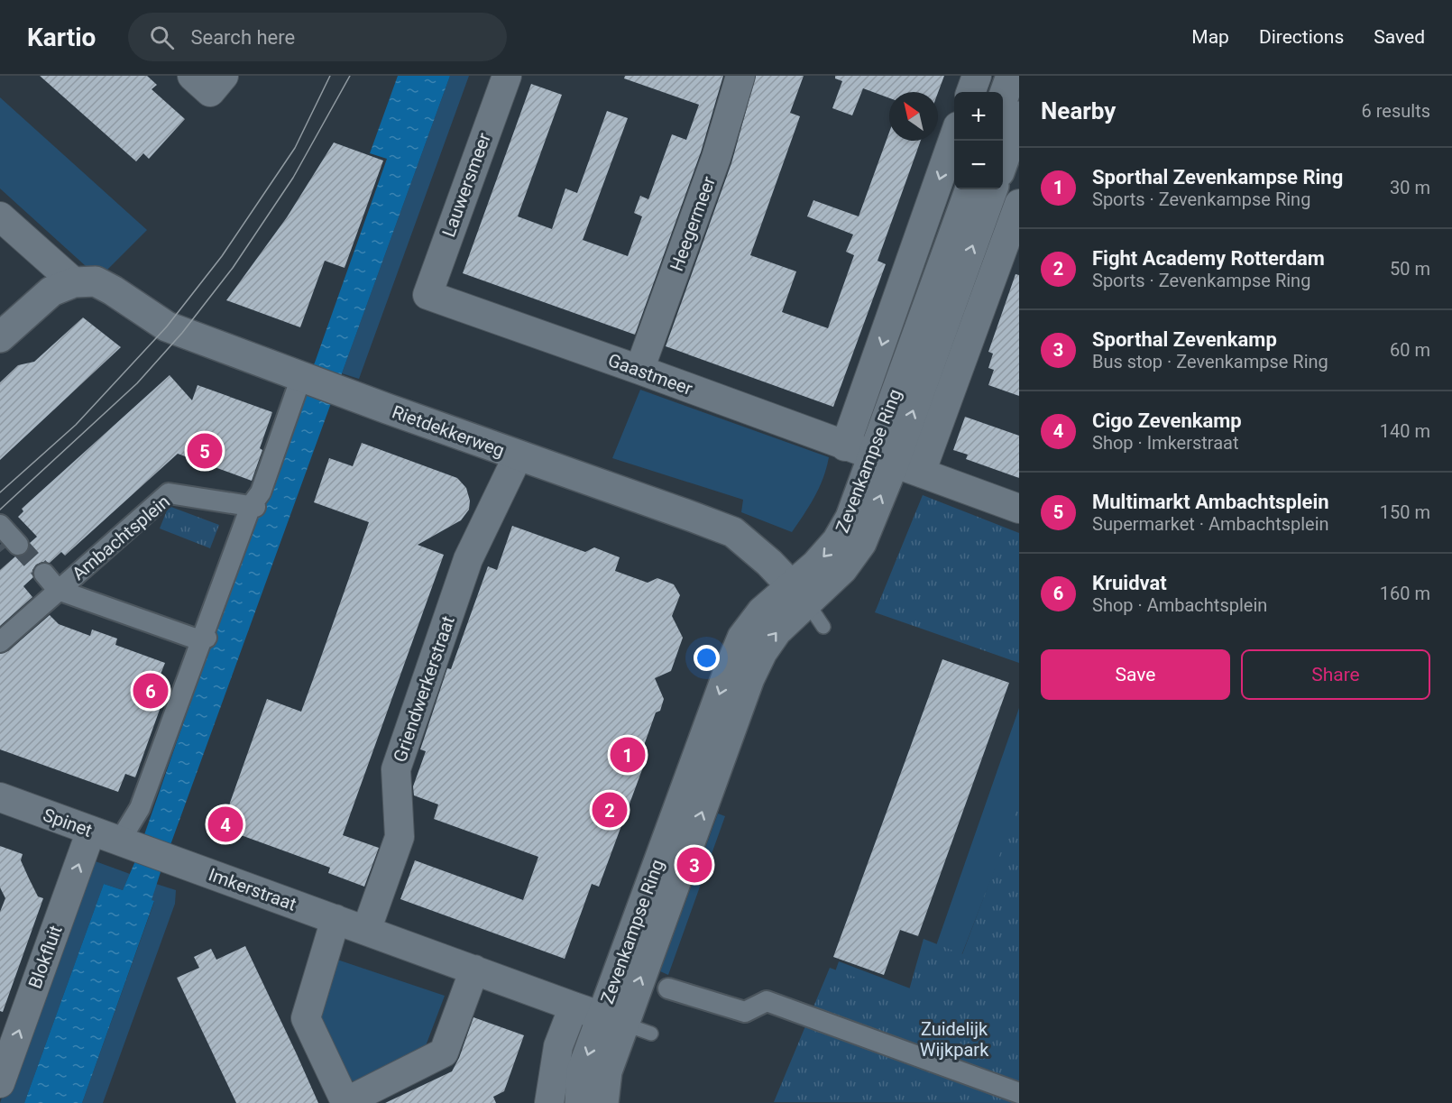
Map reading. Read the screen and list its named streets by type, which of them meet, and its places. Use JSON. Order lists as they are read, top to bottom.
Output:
{
  "streets": {
    "main road": ["Rietdekkerweg", "Zevenkampse Ring"],
    "street": [
      "Lauwersmeer",
      "Heegermeer",
      "Gaastmeer",
      "Ambachtsplein",
      "Griendwerkerstraat",
      "Spinet",
      "Imkerstraat",
      "Blokfluit"
    ]
  },
  "crossings": [
    ["Lauwersmeer", "Gaastmeer"],
    ["Heegermeer", "Gaastmeer"],
    ["Gaastmeer", "Zevenkampse Ring"],
    ["Rietdekkerweg", "Zevenkampse Ring"],
    ["Rietdekkerweg", "Griendwerkerstraat"],
    ["Zevenkampse Ring", "Imkerstraat"],
    ["Griendwerkerstraat", "Imkerstraat"],
    ["Spinet", "Imkerstraat"],
    ["Spinet", "Blokfluit"]
  ],
  "one_way": ["Blokfluit"],
  "parks": ["Zuidelijk Wijkpark"],
  "north": "top left",
  "page": {
    "header": "Kartio",
    "search": "Search here",
    "nav": ["Map", "Directions", "Saved"],
    "heading": ["Nearby", "6 results"],
    "map_buttons": ["+", "−"],
    "list": [
      {
        "mark": "1",
        "name": "Sporthal Zevenkampse Ring",
        "note": "Sports · Zevenkampse Ring",
        "value": "30 m"
      },
      {
        "mark": "2",
        "name": "Fight Academy Rotterdam",
        "note": "Sports · Zevenkampse Ring",
        "value": "50 m"
      },
      {
        "mark": "3",
        "name": "Sporthal Zevenkamp",
        "note": "Bus stop · Zevenkampse Ring",
        "value": "60 m"
      },
      {
        "mark": "4",
        "name": "Cigo Zevenkamp",
        "note": "Shop · Imkerstraat",
        "value": "140 m"
      },
      {
        "mark": "5",
        "name": "Multimarkt Ambachtsplein",
        "note": "Supermarket · Ambachtsplein",
        "value": "150 m"
      },
      {
        "mark": "6",
        "name": "Kruidvat",
        "note": "Shop · Ambachtsplein",
        "value": "160 m"
      }
    ],
    "pins": [
      "5",
      "6",
      "1",
      "2",
      "4",
      "3"
    ],
    "buttons": ["Save", "Share"]
  }
}
